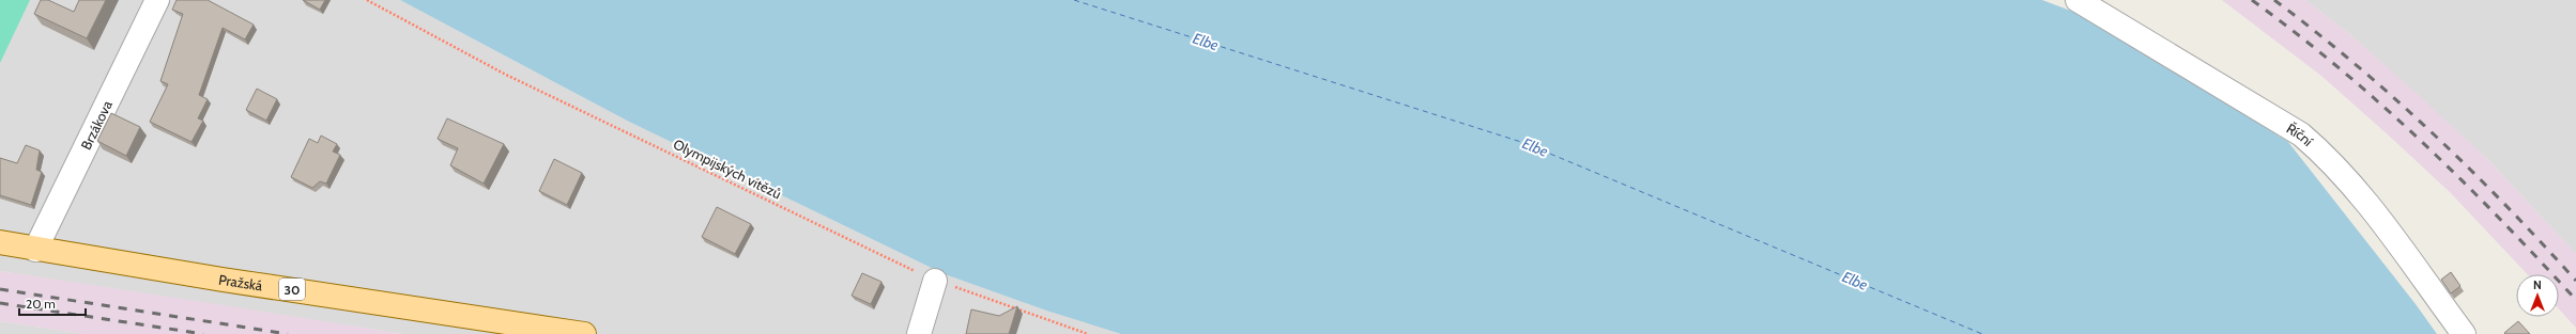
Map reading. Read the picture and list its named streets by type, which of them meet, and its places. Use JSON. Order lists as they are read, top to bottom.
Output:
{
  "streets": {
    "main road": ["Pražská", "30"],
    "street": ["Brzákova", "Říční"],
    "path": ["Olympijských vítězů"]
  },
  "crossings": [
    ["Brzákova", "Pražská"]
  ],
  "water": ["Elbe"],
  "scale_bar": "20 m",
  "north": "top"
}
